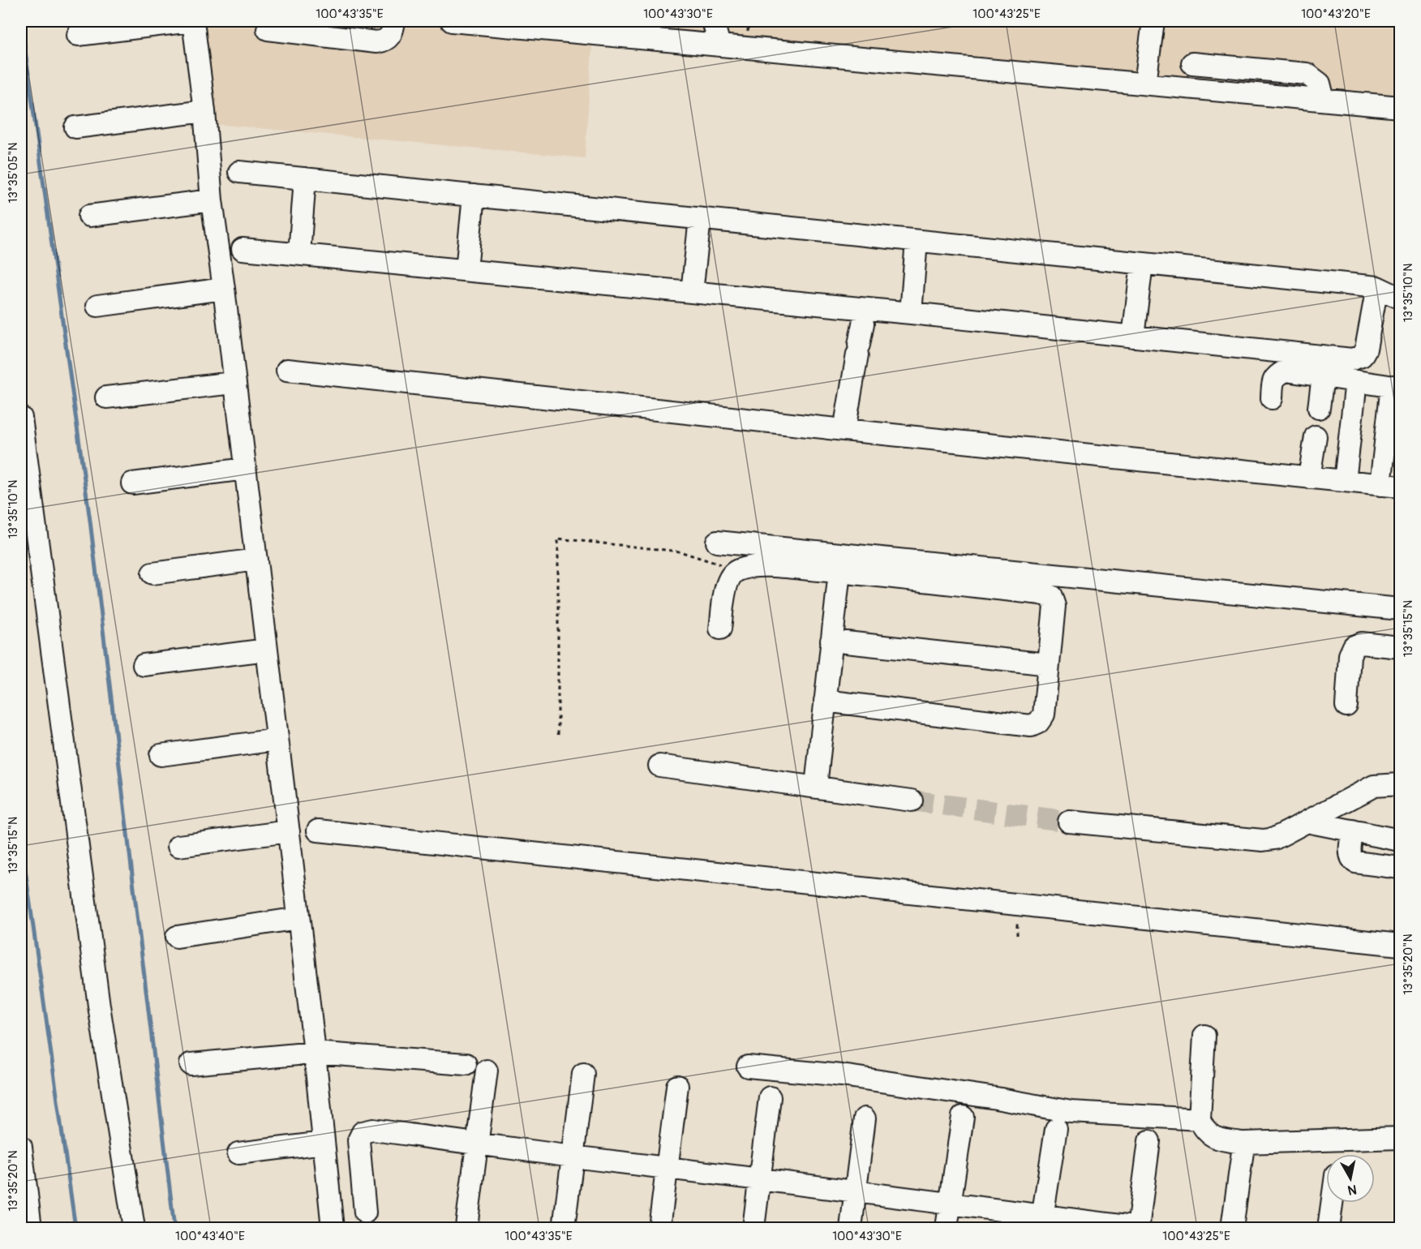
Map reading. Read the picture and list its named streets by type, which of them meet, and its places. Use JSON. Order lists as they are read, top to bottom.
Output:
{
  "north": "bottom",
  "coordinates": [
    "100°43'35\"E",
    "100°43'30\"E",
    "100°43'25\"E",
    "100°43'20\"E",
    "13°35'05\"N",
    "13°35'10\"N",
    "13°35'15\"N",
    "13°35'20\"N",
    "100°43'40\"E"
  ]
}
